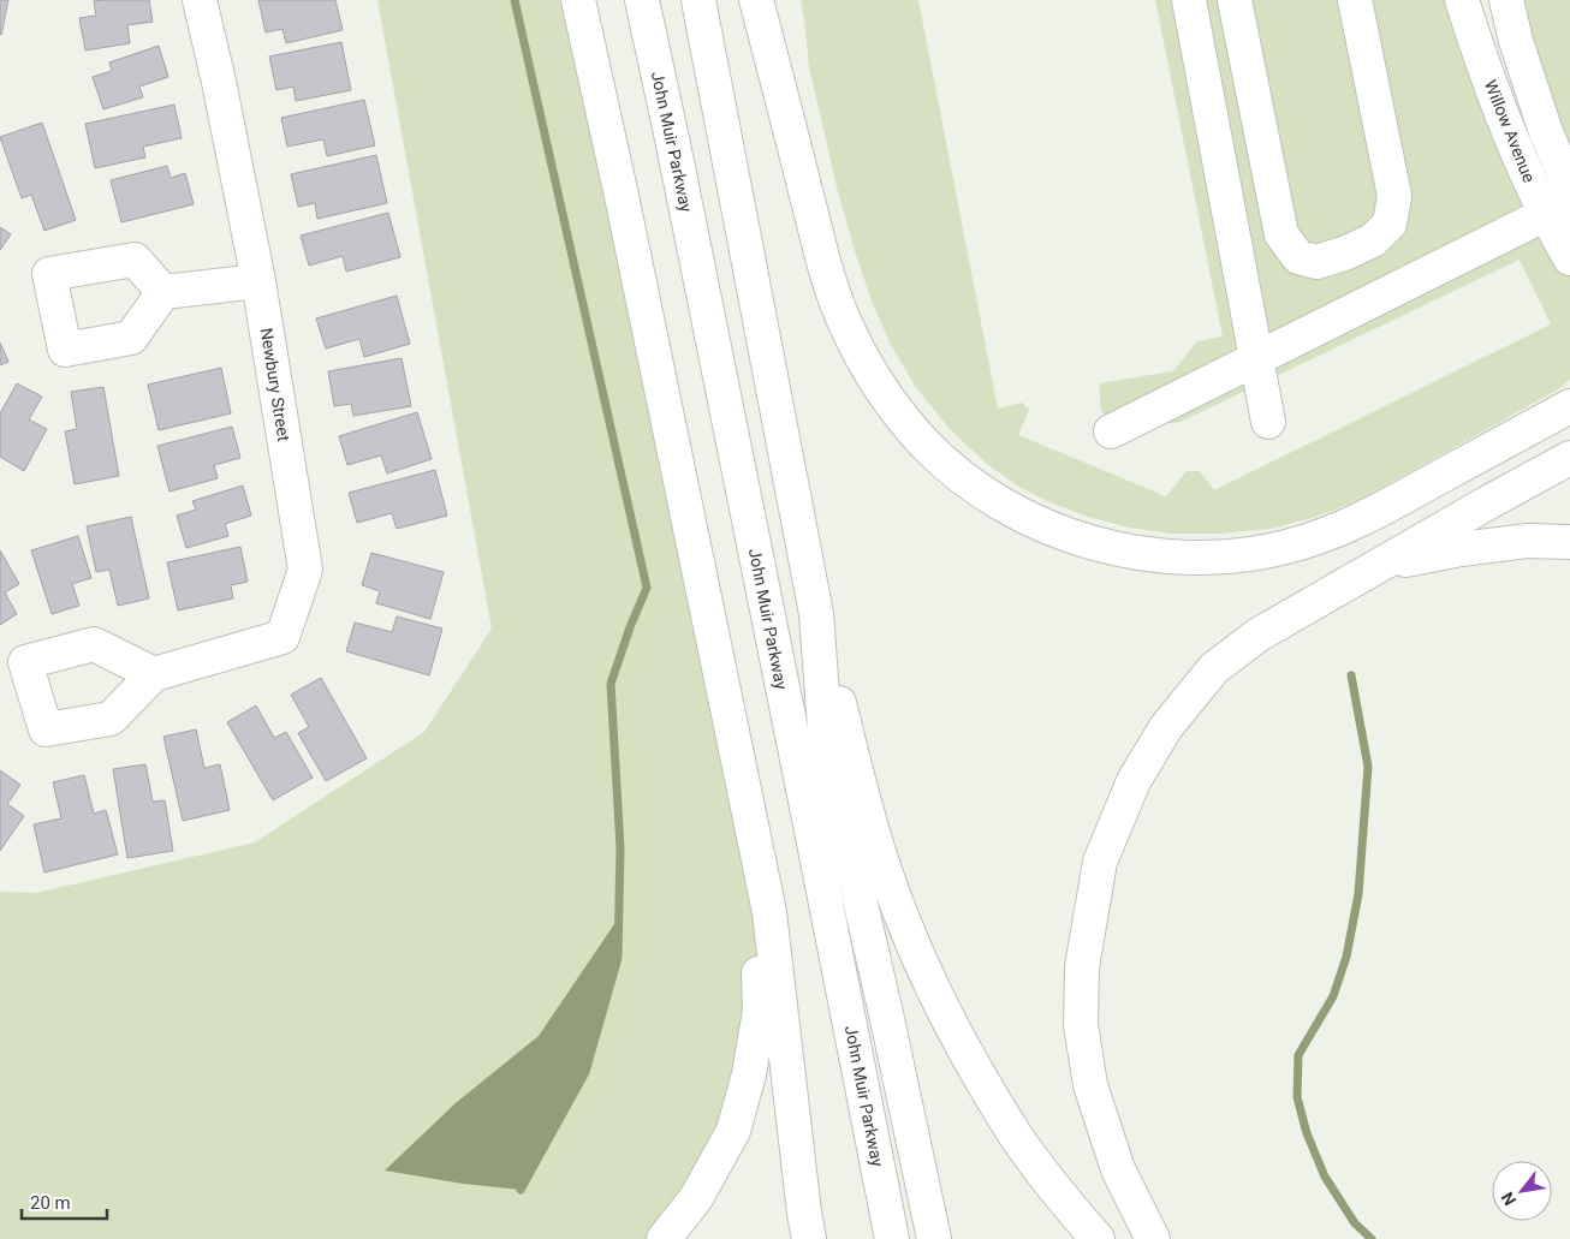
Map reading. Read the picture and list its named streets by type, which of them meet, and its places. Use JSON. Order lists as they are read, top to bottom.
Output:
{
  "streets": {
    "main road": ["Willow Avenue", "John Muir Parkway", "Newbury Street"]
  },
  "scale_bar": "20 m",
  "north": "bottom left"
}
